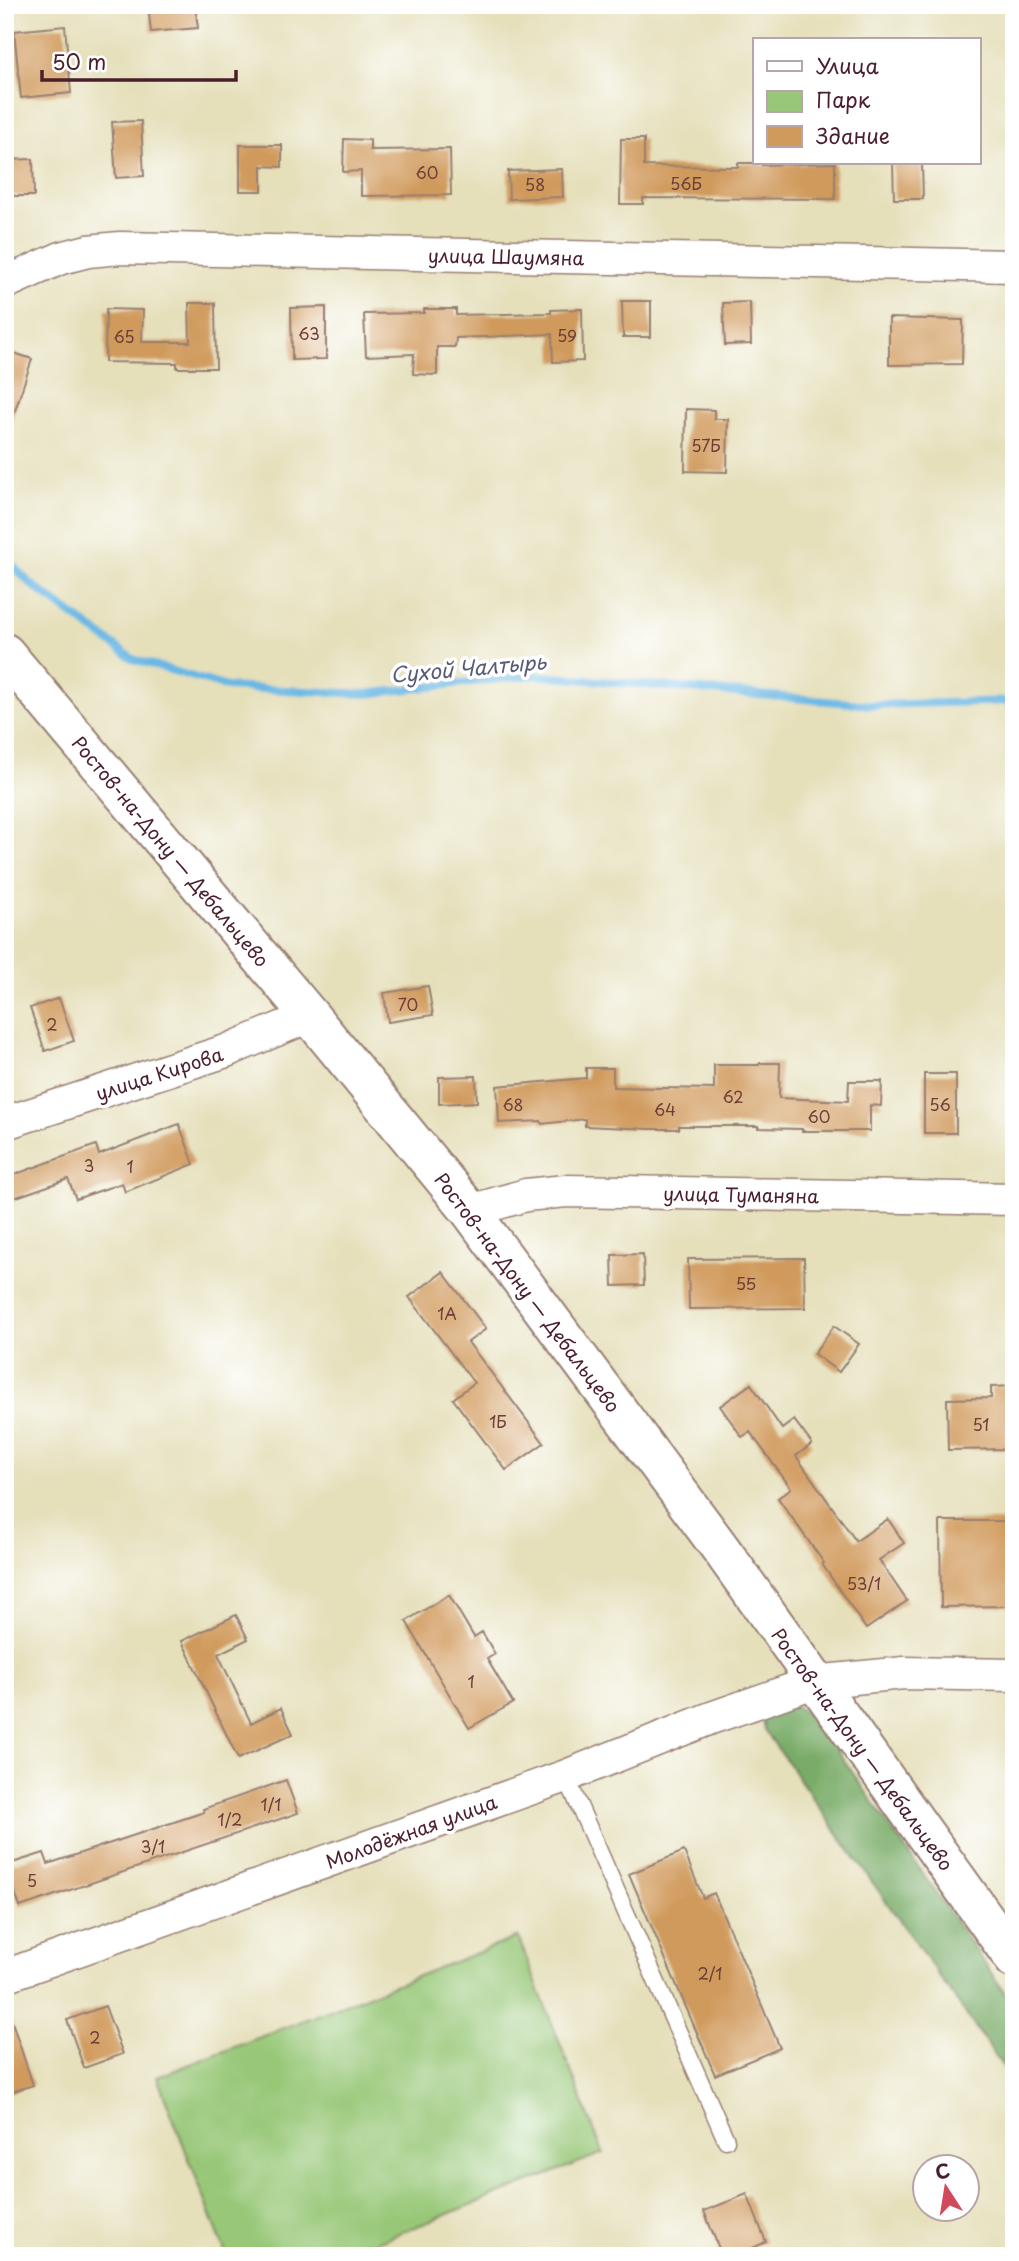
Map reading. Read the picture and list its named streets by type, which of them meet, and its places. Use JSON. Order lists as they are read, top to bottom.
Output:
{
  "streets": {
    "street": [
      "улица Шаумяна",
      "Ростов-на-Дону — Дебальцево",
      "улица Кирова",
      "улица Туманяна",
      "Молодёжная улица"
    ]
  },
  "crossings": [
    ["Ростов-на-Дону — Дебальцево", "улица Кирова"],
    ["Ростов-на-Дону — Дебальцево", "улица Туманяна"],
    ["Ростов-на-Дону — Дебальцево", "Молодёжная улица"]
  ],
  "water": ["Сухой Чалтырь"],
  "house_numbers": [
    "60",
    "56Б",
    "58",
    "63",
    "59",
    "65",
    "57Б",
    "70",
    "2",
    "62",
    "68",
    "56",
    "64",
    "60",
    "3",
    "1",
    "55",
    "1А",
    "1Б",
    "51",
    "53/1",
    "1",
    "1/1",
    "1/2",
    "3/1",
    "5",
    "2/1",
    "2"
  ],
  "legend": ["Улица", "Парк", "Здание"],
  "scale_bar": "50 m",
  "north": "top"
}
